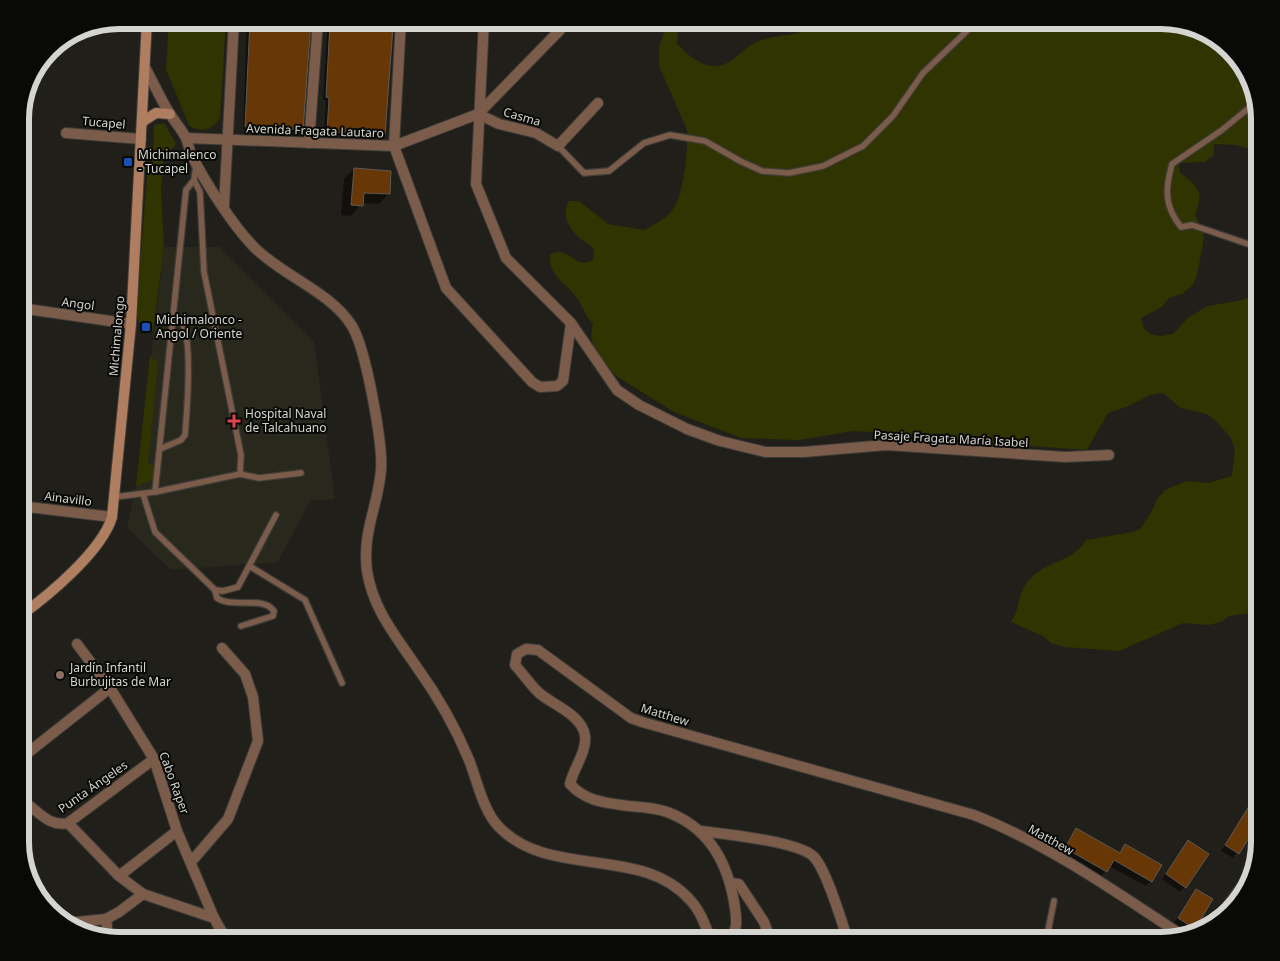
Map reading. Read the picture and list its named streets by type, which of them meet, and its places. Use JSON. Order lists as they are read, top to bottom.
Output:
{
  "streets": {
    "main road": ["Michimalongo"],
    "street": [
      "Casma",
      "Tucapel",
      "Avenida Fragata Lautaro",
      "Angol",
      "Pasaje Fragata María Isabel",
      "Ainavillo",
      "Matthew",
      "Cabo Raper",
      "Punta Ángeles"
    ]
  },
  "crossings": [
    ["Casma", "Avenida Fragata Lautaro"],
    ["Casma", "Pasaje Fragata María Isabel"],
    ["Tucapel", "Michimalongo"],
    ["Avenida Fragata Lautaro", "Pasaje Fragata María Isabel"],
    ["Angol", "Michimalongo"],
    ["Michimalongo", "Ainavillo"],
    ["Cabo Raper", "Punta Ángeles"]
  ],
  "places": {
    "transit": ["Michimalenco - Tucapel", "Michimalonco - Angol / Oriente"],
    "health": ["Hospital Naval de Talcahuano"],
    "other": ["Jardín Infantil Burbujitas de Mar"]
  }
}
